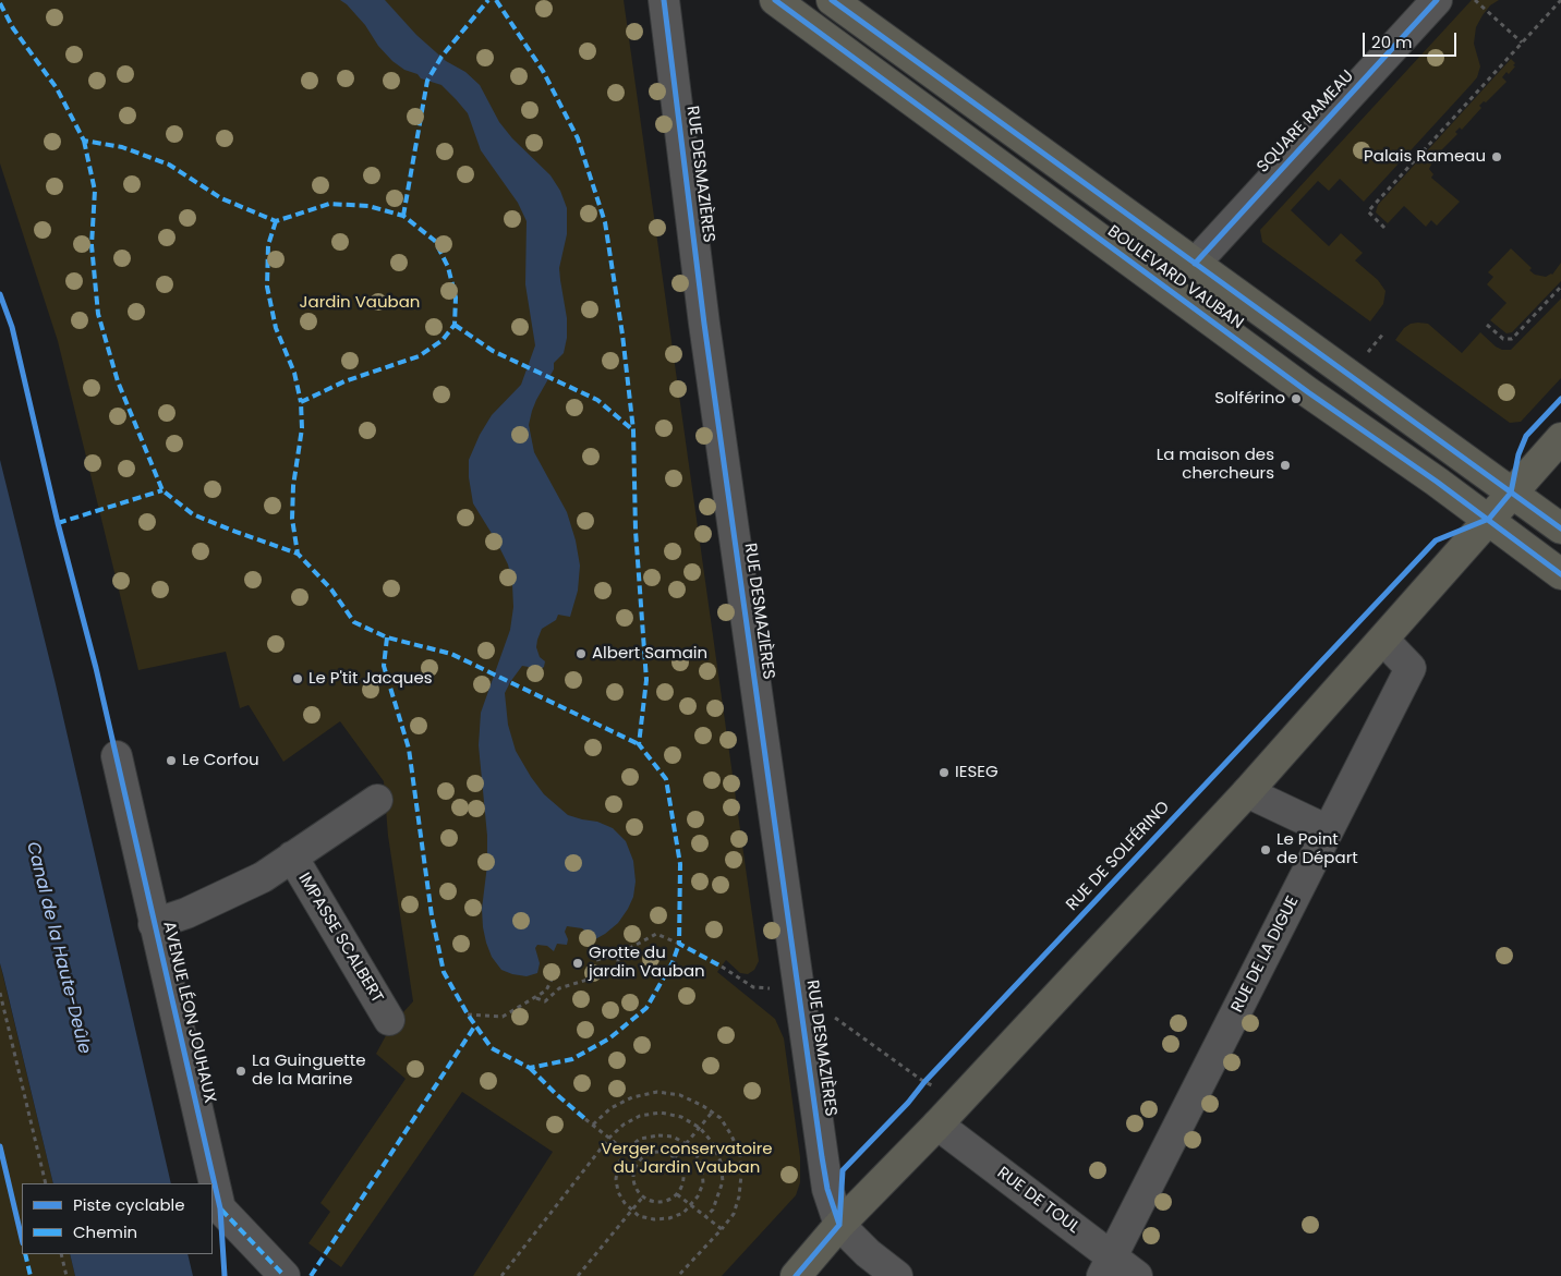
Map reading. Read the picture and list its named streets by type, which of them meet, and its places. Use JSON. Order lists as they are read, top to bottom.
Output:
{
  "streets": {
    "main road": ["BOULEVARD VAUBAN"],
    "street": [
      "SQUARE RAMEAU",
      "RUE DESMAZIÈRES",
      "IMPASSE SCALBERT",
      "RUE DE LA DIGUE",
      "AVENUE LÉON JOUHAUX",
      "RUE DE TOUL"
    ],
    "cycle path": ["RUE DE SOLFÉRINO"]
  },
  "crossings": [
    ["SQUARE RAMEAU", "BOULEVARD VAUBAN"],
    ["IMPASSE SCALBERT", "AVENUE LÉON JOUHAUX"],
    ["RUE DE LA DIGUE", "RUE DE TOUL"]
  ],
  "water": ["Canal de la Haute-Deûle"],
  "parks": ["Jardin Vauban", "Verger conservatoire du Jardin Vauban"],
  "places": [
    "Palais Rameau",
    "Solférino",
    "La maison des chercheurs",
    "Albert Samain",
    "Le P'tit Jacques",
    "Le Corfou",
    "IESEG",
    "Le Point de Départ",
    "Grotte du jardin Vauban",
    "La Guinguette de la Marine"
  ],
  "legend": ["Piste cyclable", "Chemin"],
  "scale_bar": "20 m"
}
